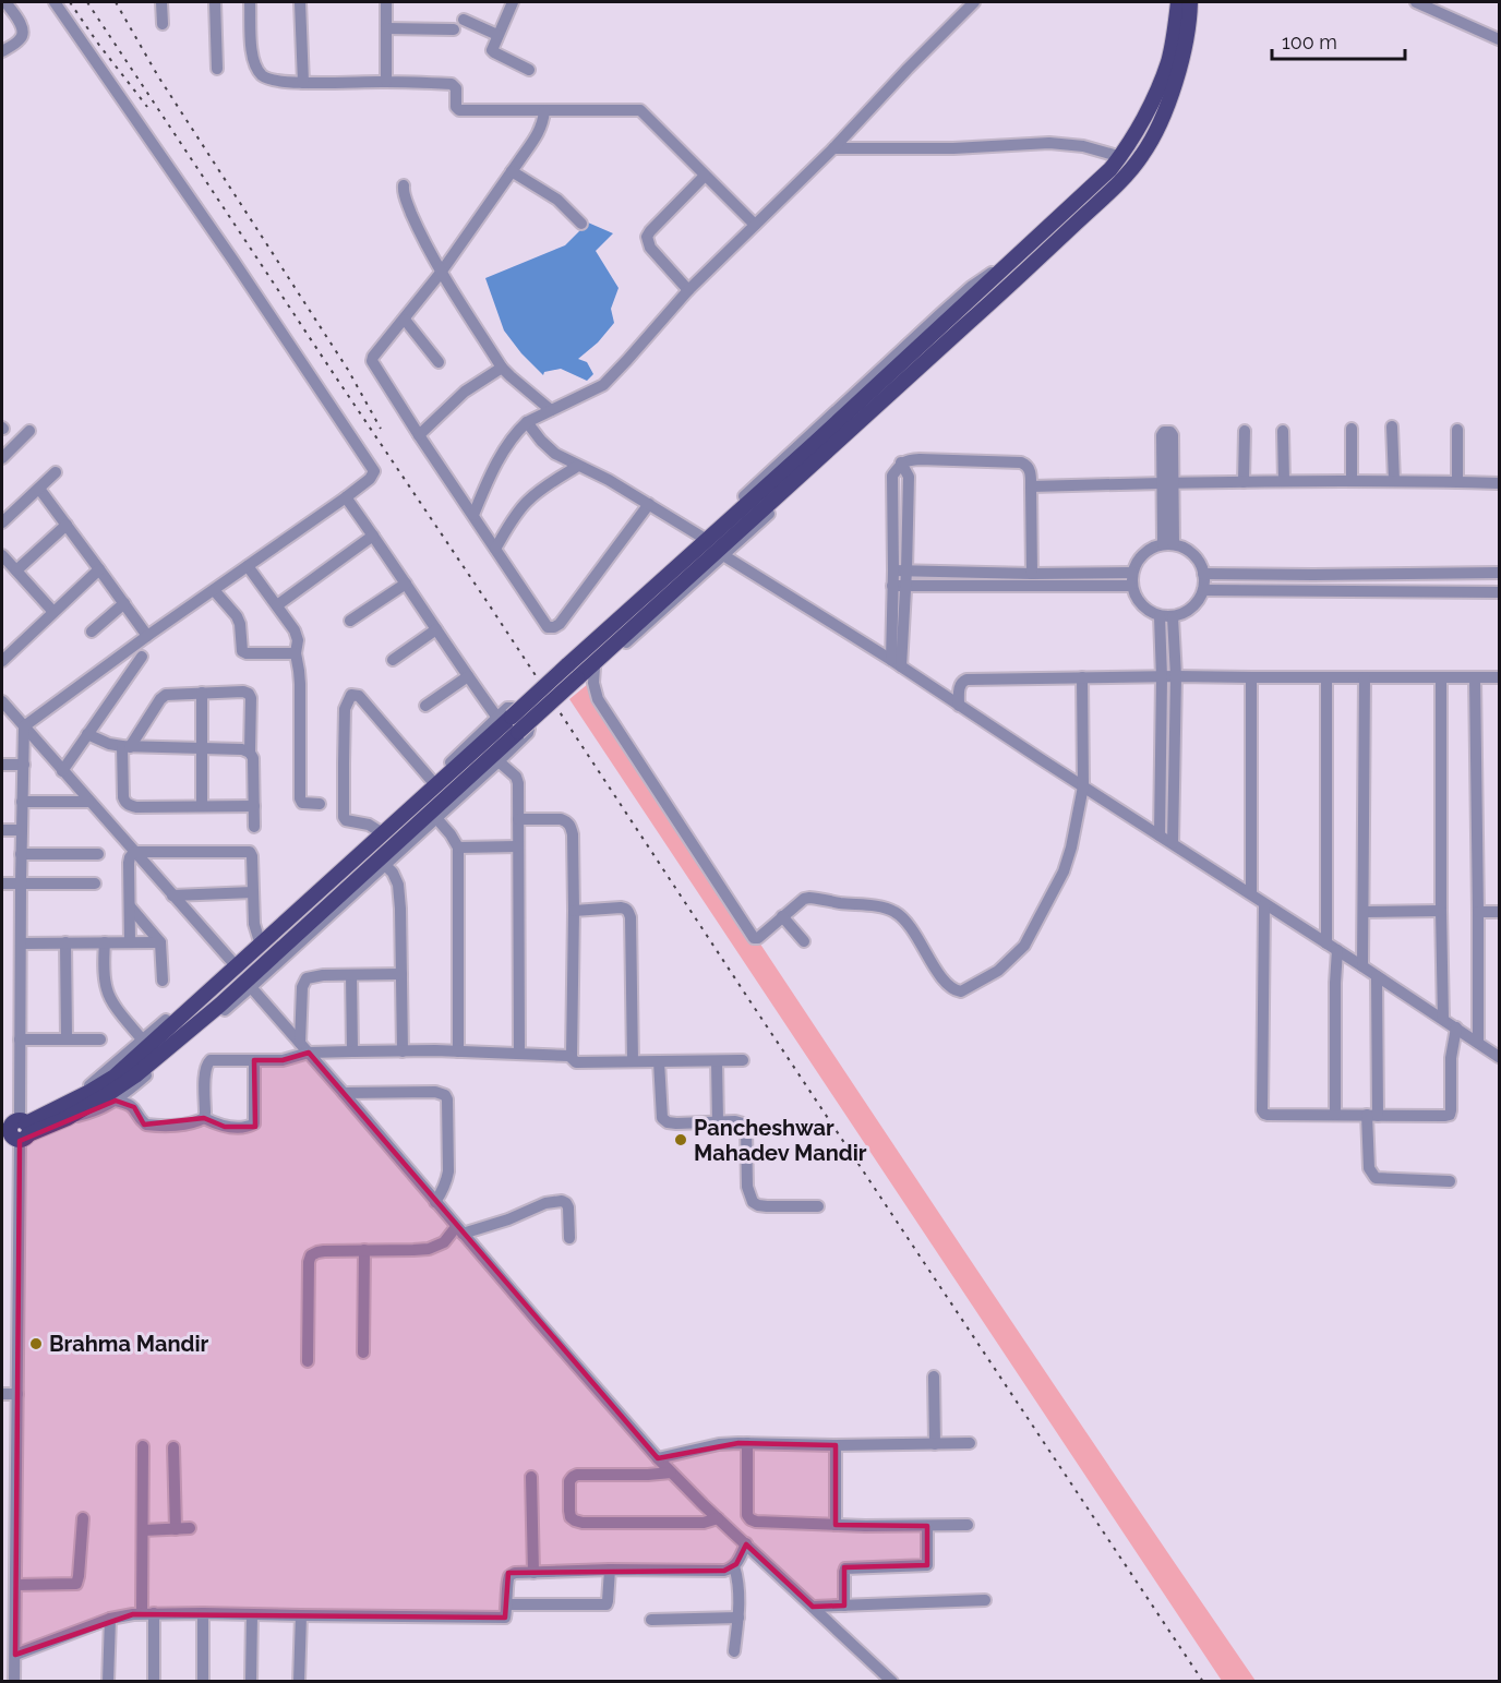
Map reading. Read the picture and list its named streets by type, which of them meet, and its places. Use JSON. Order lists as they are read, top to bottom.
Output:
{
  "places": ["Pancheshwar Mahadev Mandir", "Brahma Mandir"],
  "scale_bar": "100 m"
}
